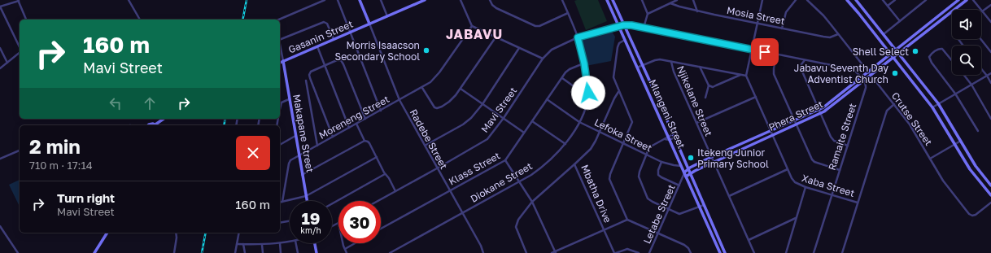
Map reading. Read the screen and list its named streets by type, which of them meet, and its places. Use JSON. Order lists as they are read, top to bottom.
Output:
{
  "streets": {
    "street": [
      "Mosia Street",
      "Gasanin Street",
      "Njikelane Street",
      "Mavi Street",
      "Mlangeni Street",
      "Phera Street",
      "Moreneng Street",
      "Crutse Street",
      "Makapane Street",
      "Lefoka Street",
      "Ramaite Street",
      "Radebe Street",
      "Klass Street",
      "Diokane Street",
      "Xaba Street",
      "Mbatha Drive",
      "Letabe Street"
    ]
  },
  "crossings": [
    ["Mosia Street", "Crutse Street"],
    ["Gasanin Street", "Makapane Street"],
    ["Gasanin Street", "Radebe Street"],
    ["Njikelane Street", "Phera Street"],
    ["Mavi Street", "Mlangeni Street"],
    ["Mavi Street", "Phera Street"],
    ["Mavi Street", "Ramaite Street"],
    ["Mavi Street", "Radebe Street"],
    ["Mavi Street", "Diokane Street"],
    ["Mlangeni Street", "Phera Street"],
    ["Mlangeni Street", "Lefoka Street"],
    ["Mlangeni Street", "Letabe Street"],
    ["Phera Street", "Crutse Street"],
    ["Phera Street", "Ramaite Street"],
    ["Phera Street", "Xaba Street"],
    ["Phera Street", "Letabe Street"],
    ["Moreneng Street", "Makapane Street"],
    ["Moreneng Street", "Radebe Street"],
    ["Lefoka Street", "Klass Street"],
    ["Lefoka Street", "Diokane Street"],
    ["Lefoka Street", "Mbatha Drive"],
    ["Lefoka Street", "Letabe Street"],
    ["Ramaite Street", "Xaba Street"],
    ["Radebe Street", "Klass Street"],
    ["Radebe Street", "Diokane Street"],
    ["Klass Street", "Diokane Street"]
  ],
  "districts": ["JABAVU"],
  "places": [
    "Morris Isaacson Secondary School",
    "Shell Select",
    "Jabavu Seventh Day Adventist Church",
    "Itekeng Junior Primary School"
  ],
  "page": {
    "turn": ["160 m", "Mavi Street"],
    "heading": ["2 min", "710 m · 17:14"],
    "list": [
      {
        "name": "Turn right",
        "note": "Mavi Street",
        "value": "160 m"
      }
    ],
    "speed": "19 km/h",
    "limit": "30"
  }
}
